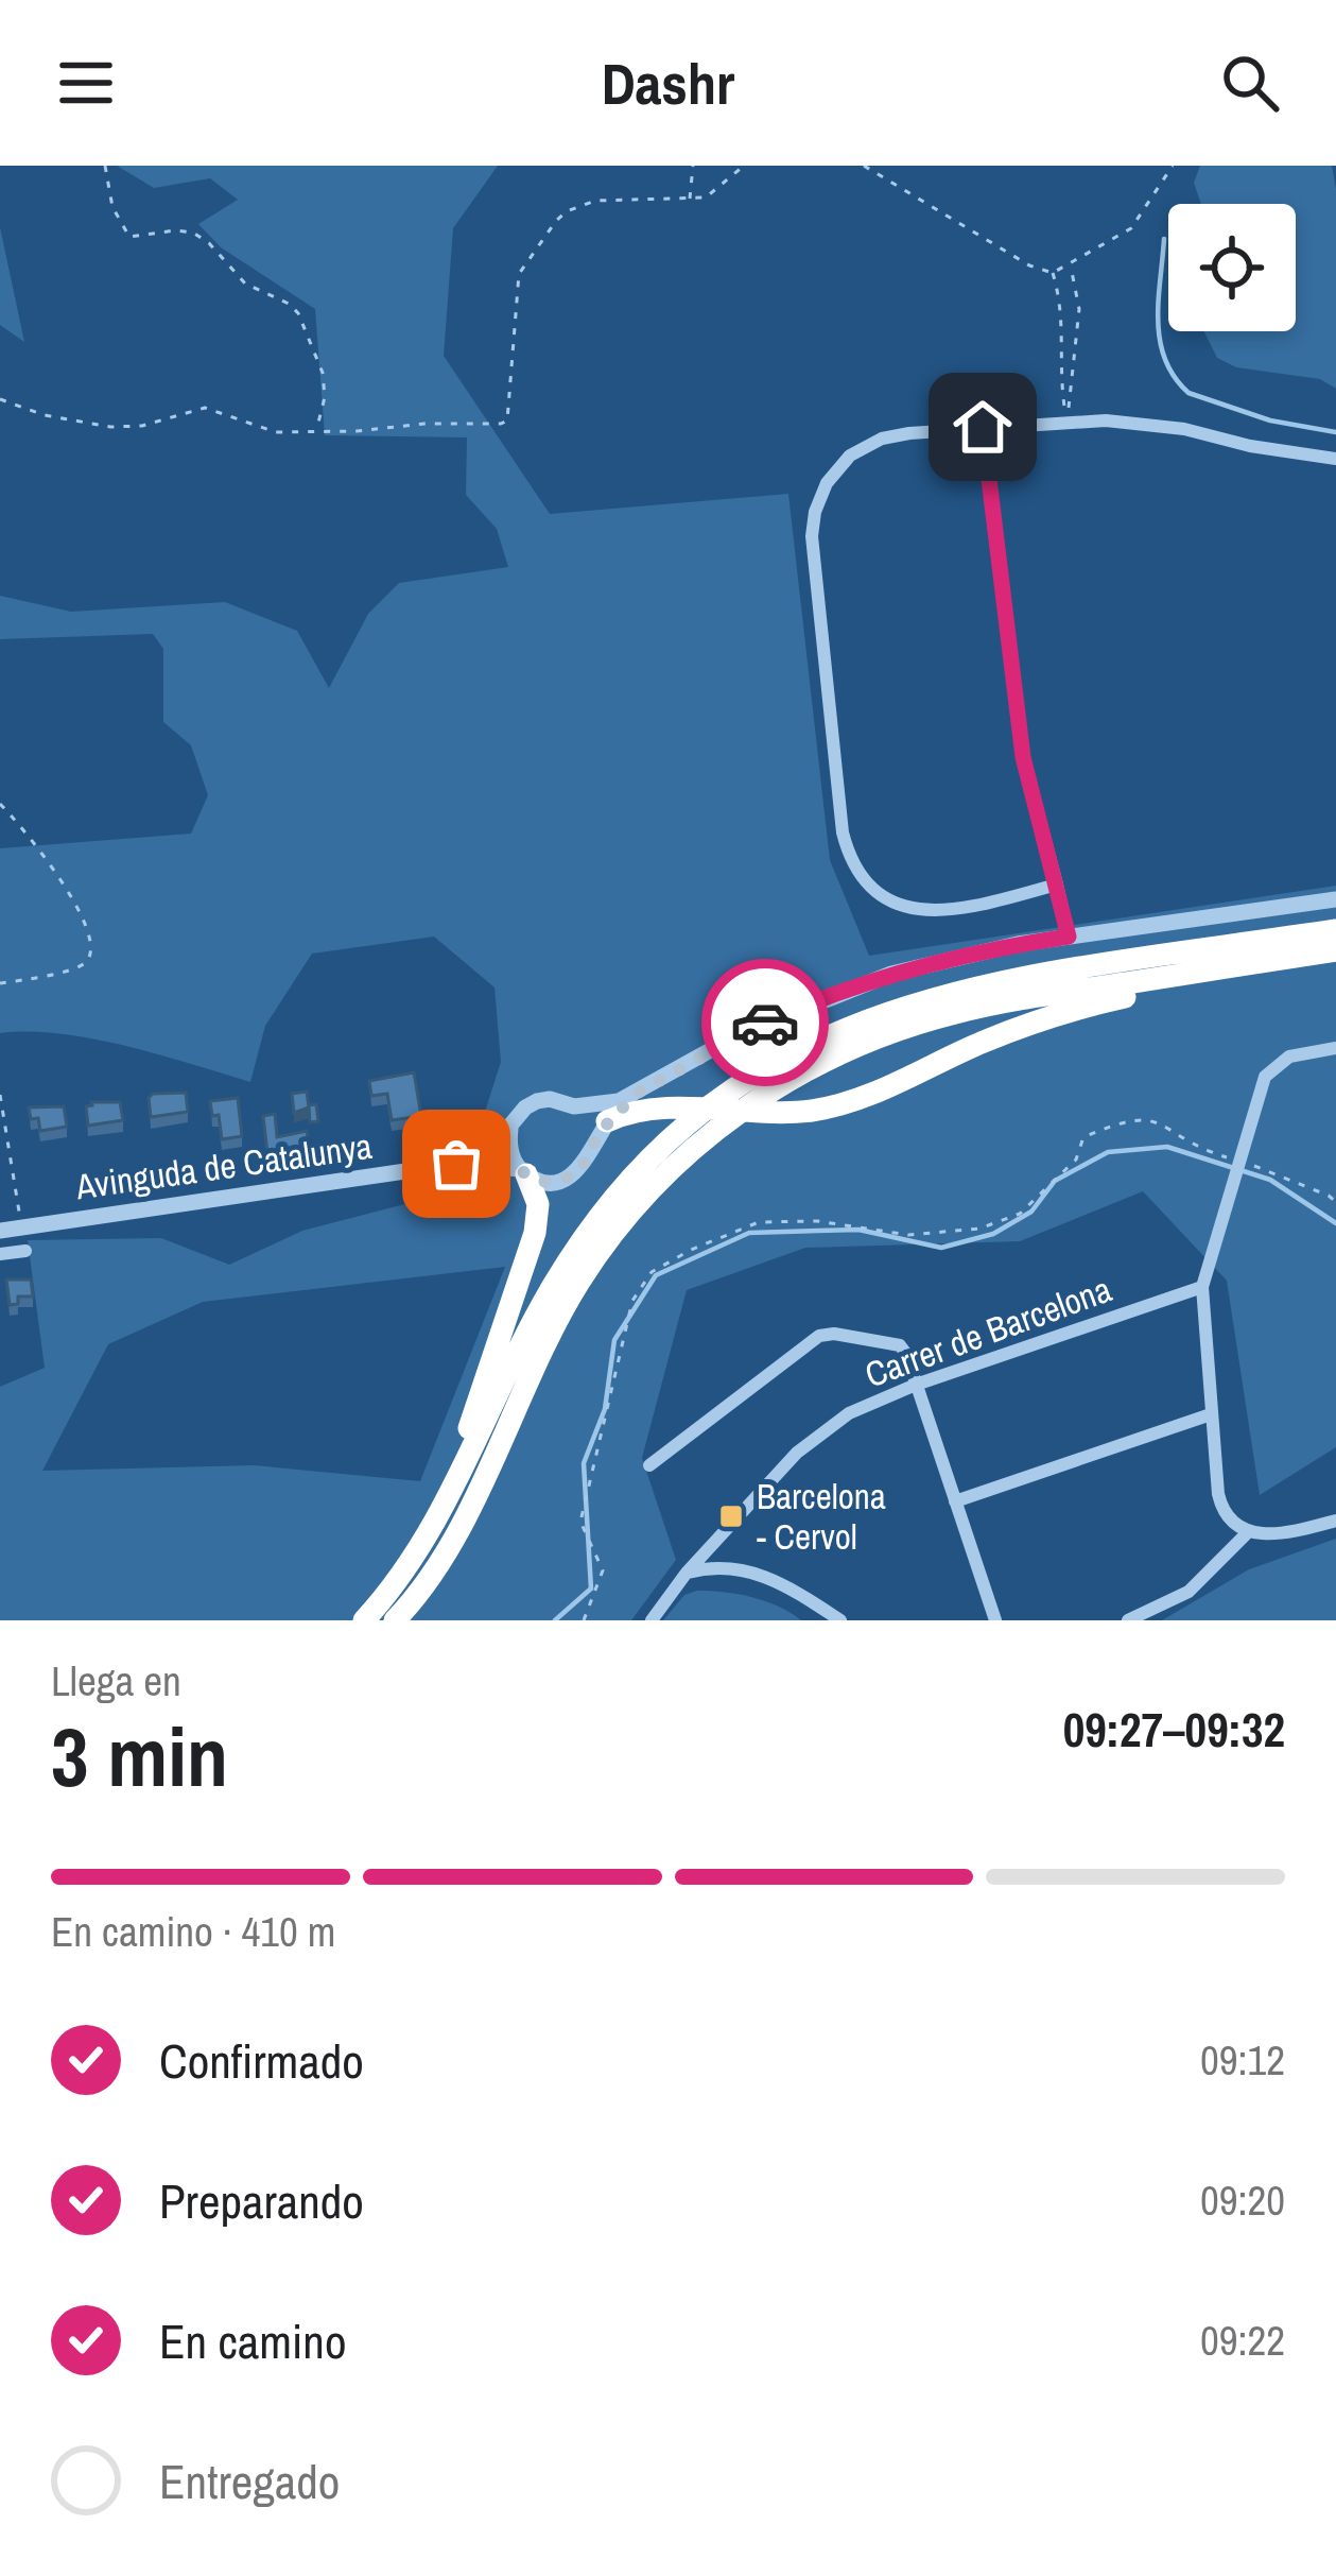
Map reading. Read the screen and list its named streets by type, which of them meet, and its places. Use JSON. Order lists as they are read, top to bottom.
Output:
{
  "streets": {
    "street": ["Avinguda de Catalunya", "Carrer de Barcelona"]
  },
  "places": {
    "transit": ["Barcelona - Cervol"]
  },
  "page": {
    "header": "Dashr",
    "heading": ["3 min", "Llega en", "09:27–09:32"],
    "bar": "En camino · 410 m",
    "list": [
      ["Confirmado", "09:12"],
      ["Preparando", "09:20"],
      ["En camino", "09:22"],
      "Entregado"
    ]
  }
}
